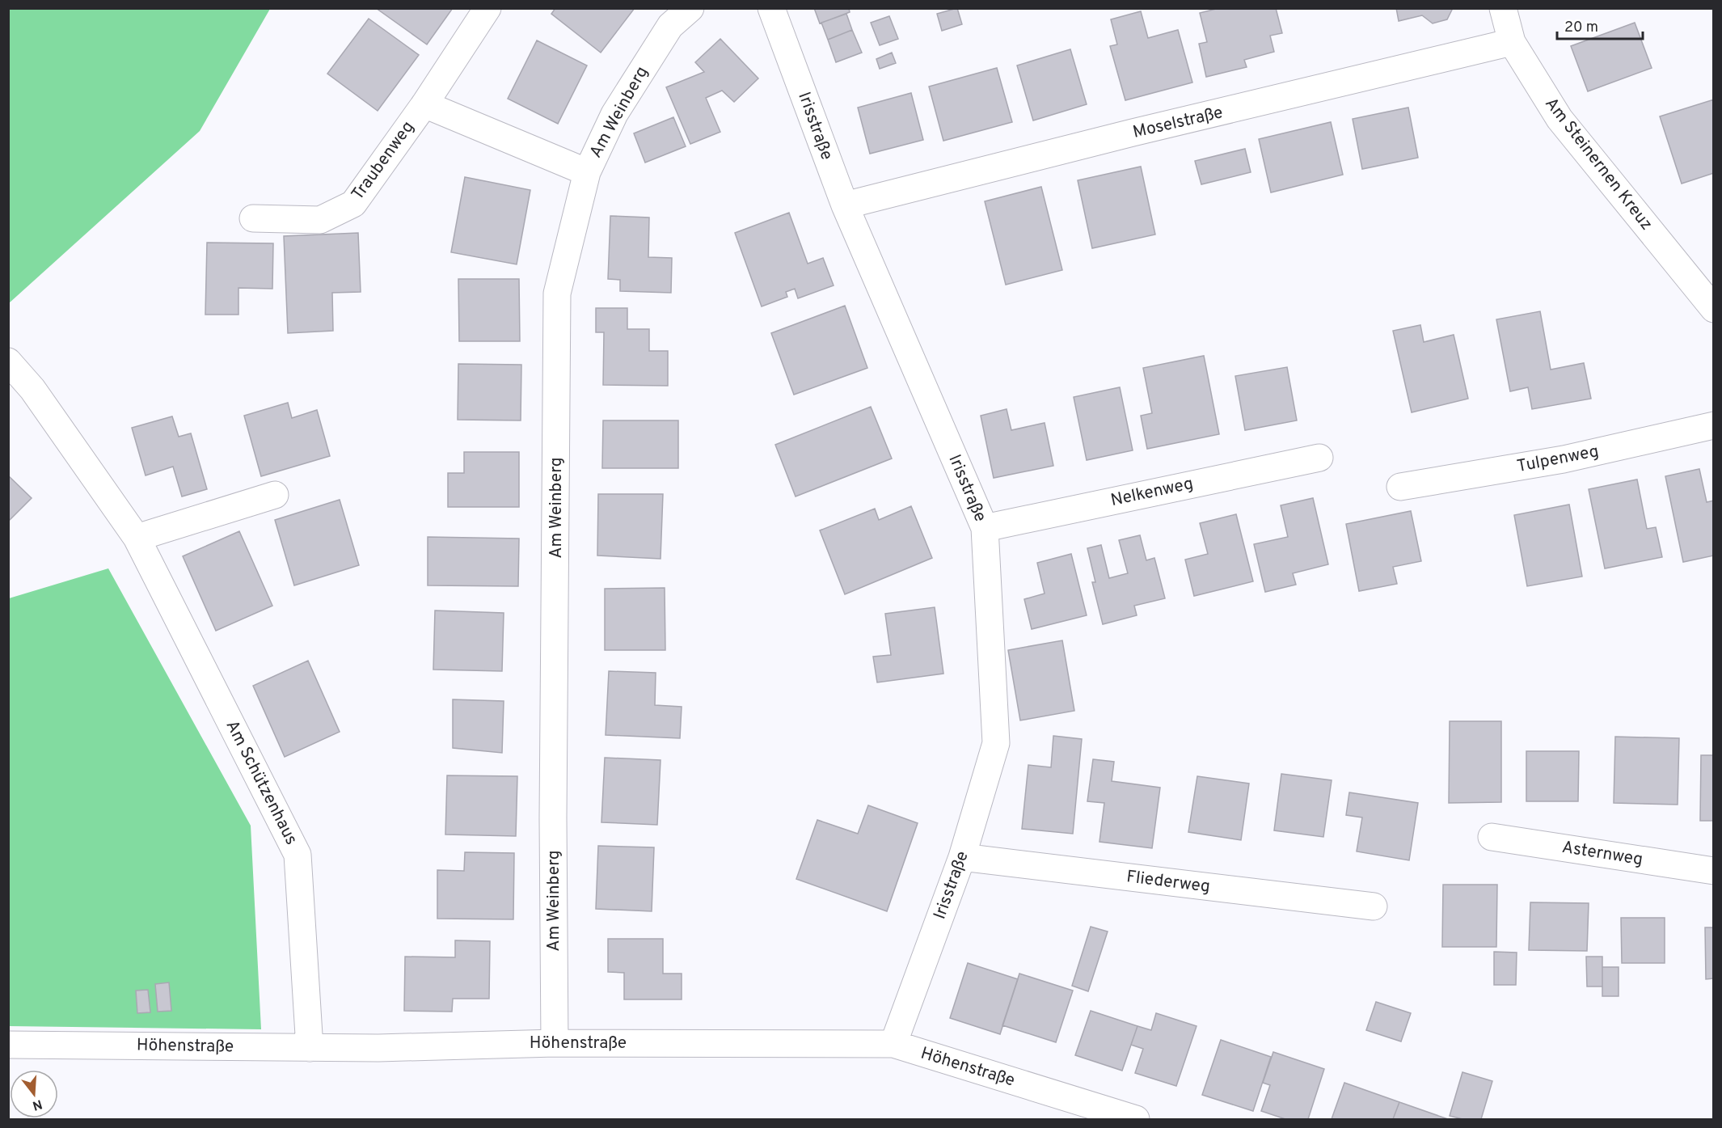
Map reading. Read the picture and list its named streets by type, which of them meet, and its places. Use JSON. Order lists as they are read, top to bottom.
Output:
{
  "streets": {
    "street": [
      "Am Weinberg",
      "Moselstraße",
      "Irisstraße",
      "Traubenweg",
      "Am Steinernen Kreuz",
      "Tulpenweg",
      "Nelkenweg",
      "Am Schützenhaus",
      "Asternweg",
      "Fliederweg",
      "Höhenstraße"
    ]
  },
  "crossings": [
    ["Am Weinberg", "Traubenweg"],
    ["Am Weinberg", "Höhenstraße"],
    ["Moselstraße", "Irisstraße"],
    ["Moselstraße", "Am Steinernen Kreuz"],
    ["Irisstraße", "Nelkenweg"],
    ["Irisstraße", "Fliederweg"],
    ["Irisstraße", "Höhenstraße"],
    ["Am Schützenhaus", "Höhenstraße"]
  ],
  "scale_bar": "20 m",
  "north": "bottom"
}
